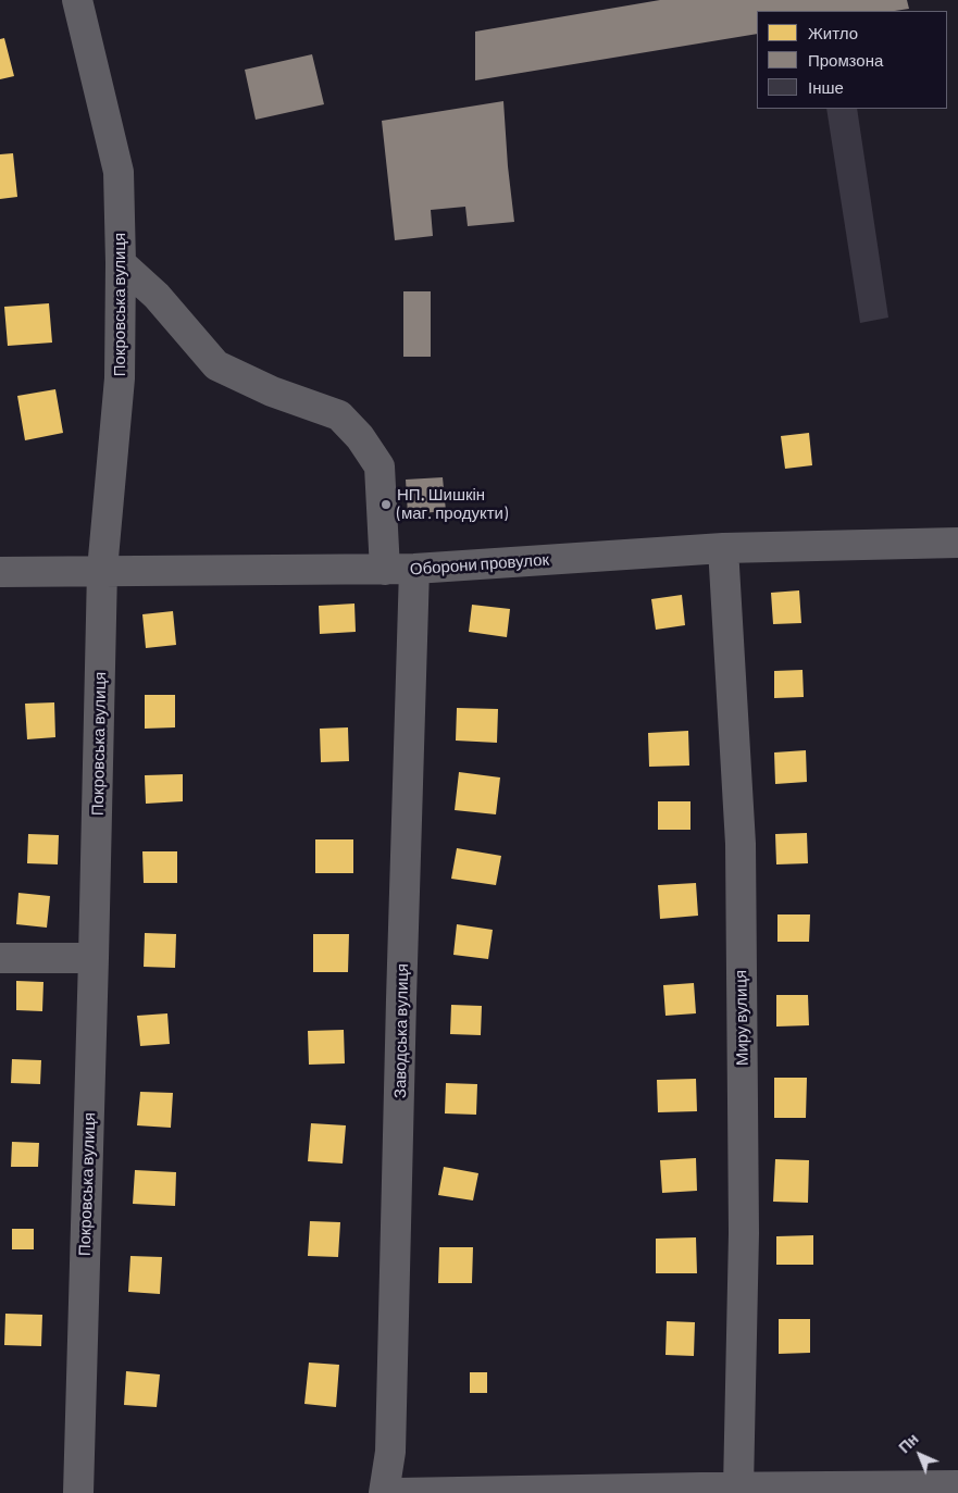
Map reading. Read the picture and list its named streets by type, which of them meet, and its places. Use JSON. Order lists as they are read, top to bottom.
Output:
{
  "streets": {
    "street": [
      "Покровська вулиця",
      "Оборони провулок",
      "Миру вулиця",
      "Заводська вулиця"
    ]
  },
  "crossings": [
    ["Покровська вулиця", "Оборони провулок"],
    ["Оборони провулок", "Миру вулиця"],
    ["Оборони провулок", "Заводська вулиця"]
  ],
  "places": ["НП. Шишкін (маг. продукти)"],
  "legend": ["Житло", "Промзона", "Інше"],
  "north": "top left"
}
